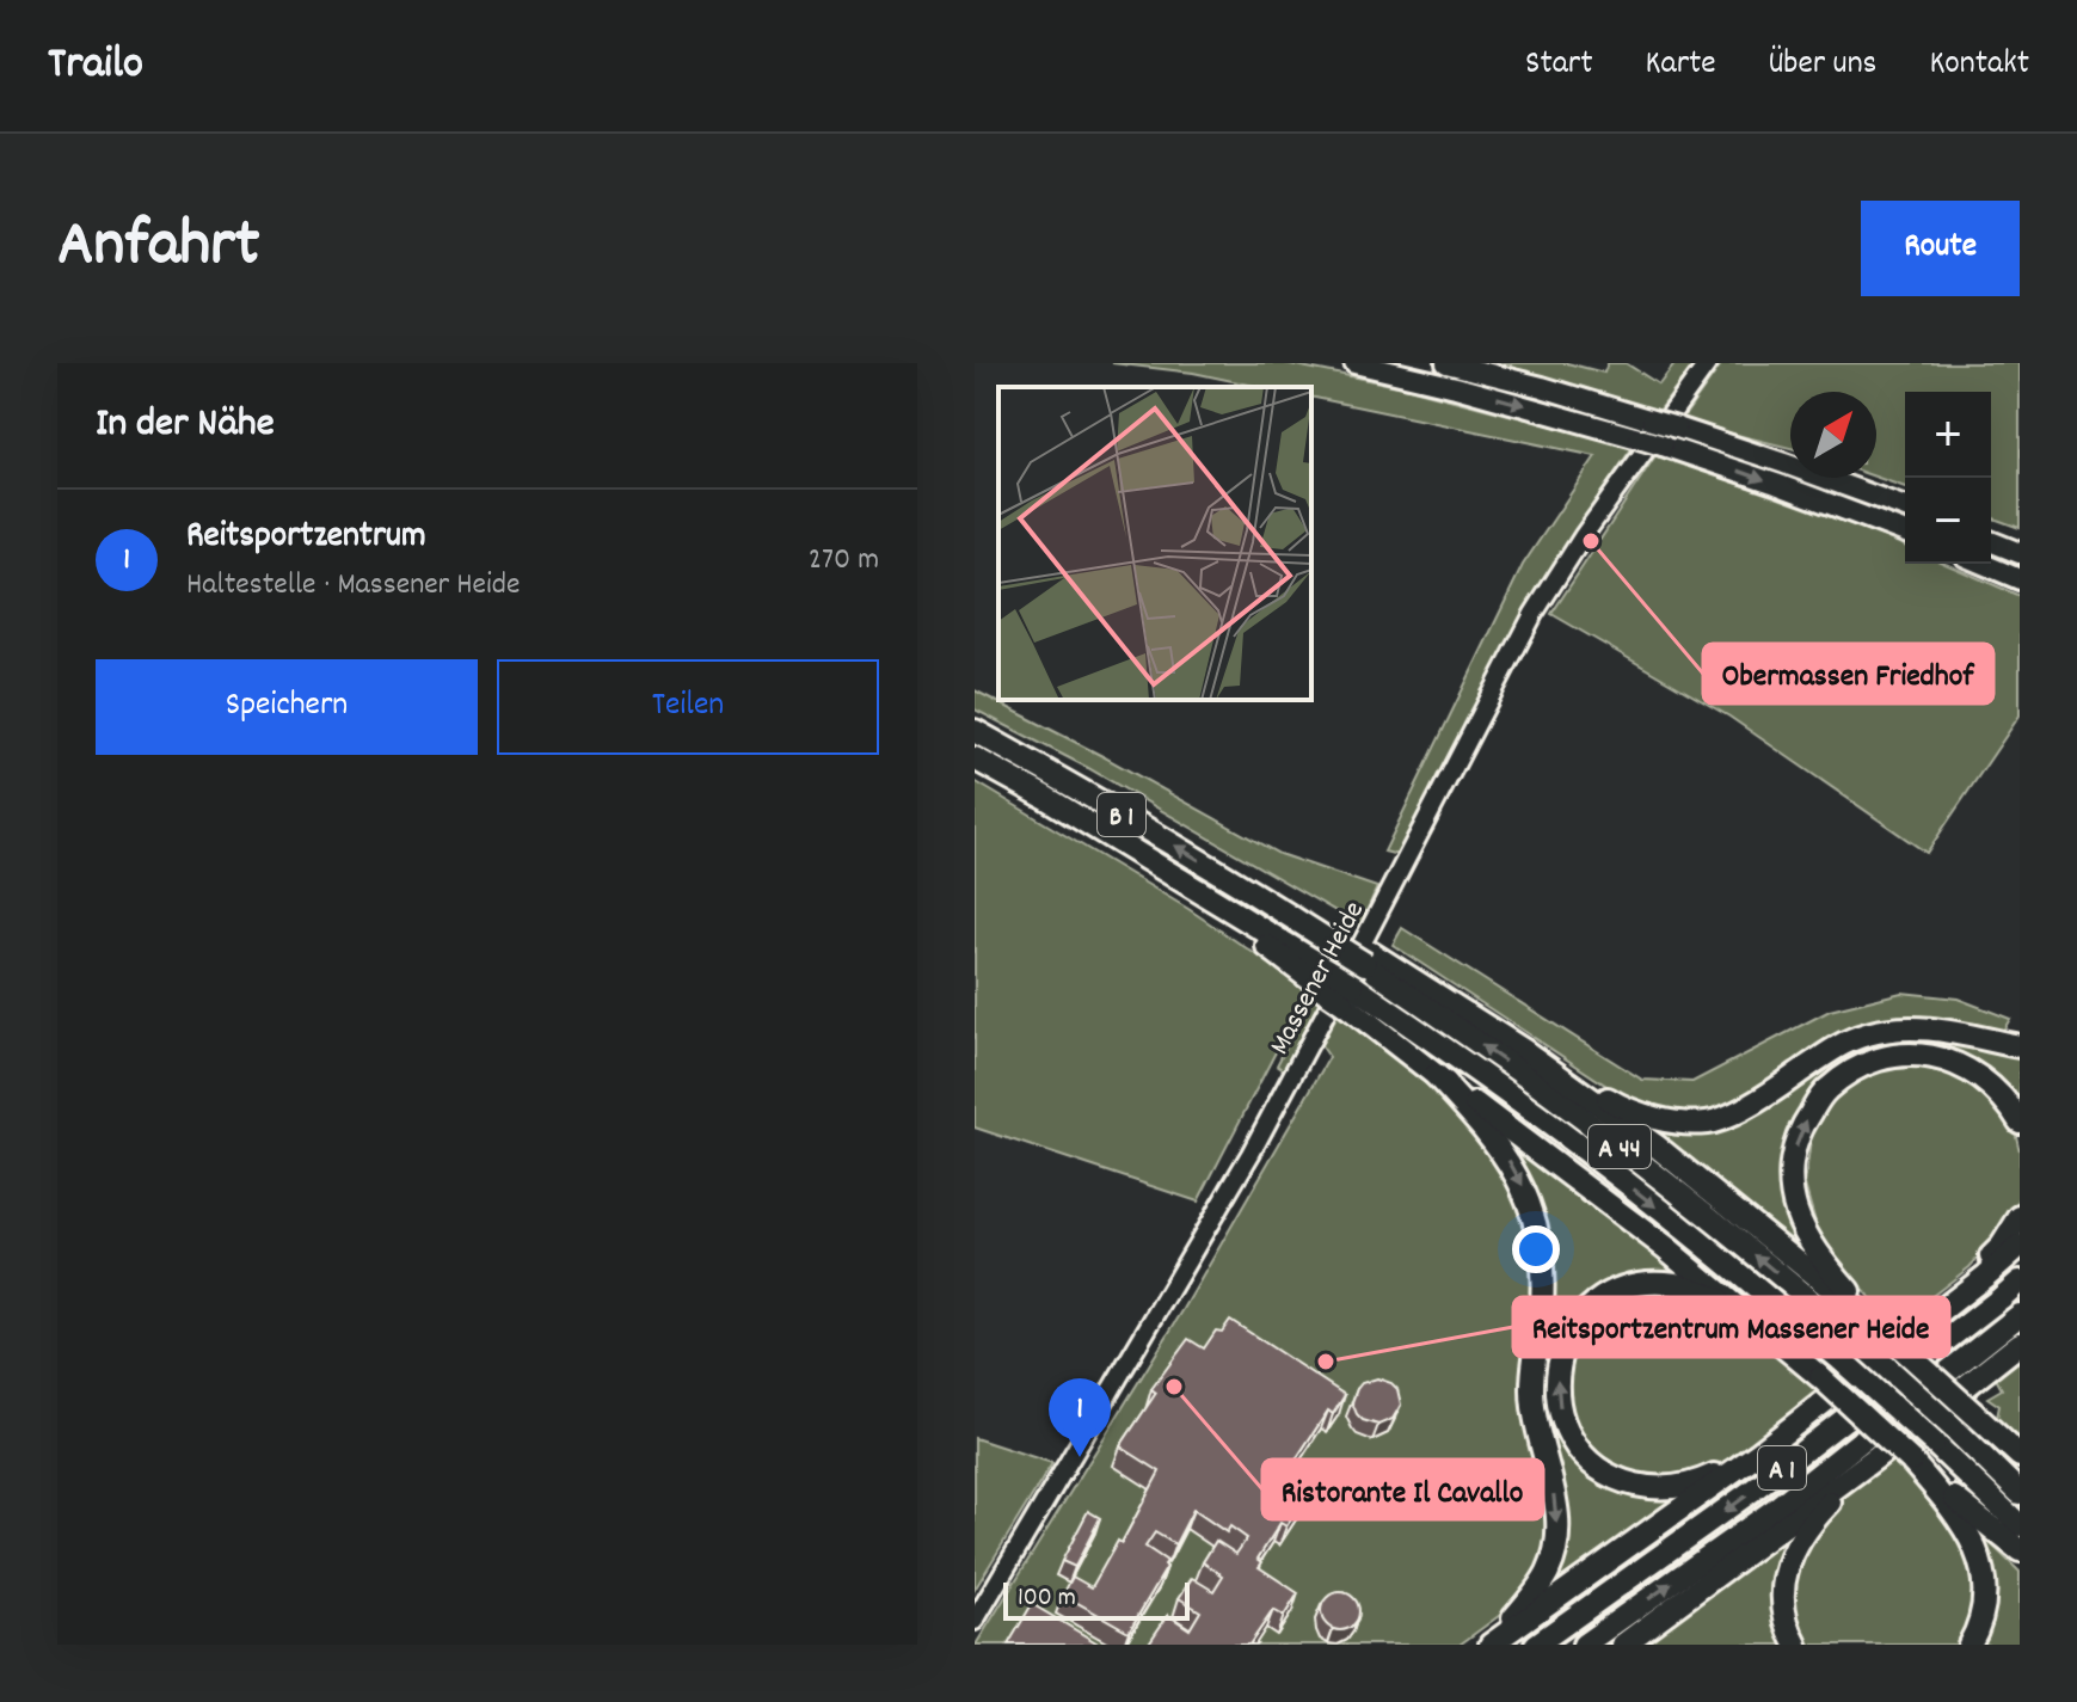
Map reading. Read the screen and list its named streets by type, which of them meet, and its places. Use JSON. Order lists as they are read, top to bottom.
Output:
{
  "streets": {
    "highway": ["B 1", "A 44", "A 1"],
    "street": ["Massener Heide"]
  },
  "crossings": [
    ["B 1", "A 44"]
  ],
  "places": ["Obermassen Friedhof", "Reitsportzentrum Massener Heide", "Ristorante Il Cavallo"],
  "scale_bar": "100 m",
  "north": "top right",
  "page": {
    "header": "Trailo",
    "nav": [
      "Start",
      "Karte",
      "Über uns",
      "Kontakt"
    ],
    "title": "Anfahrt",
    "buttons": [
      "Route",
      ["Speichern", "Teilen"]
    ],
    "heading": "In der Nähe",
    "map_buttons": ["+", "−"],
    "list": [
      {
        "mark": "1",
        "name": "Reitsportzentrum",
        "note": "Haltestelle · Massener Heide",
        "value": "270 m"
      }
    ],
    "pins": "1",
    "scale": "100 m"
  }
}
